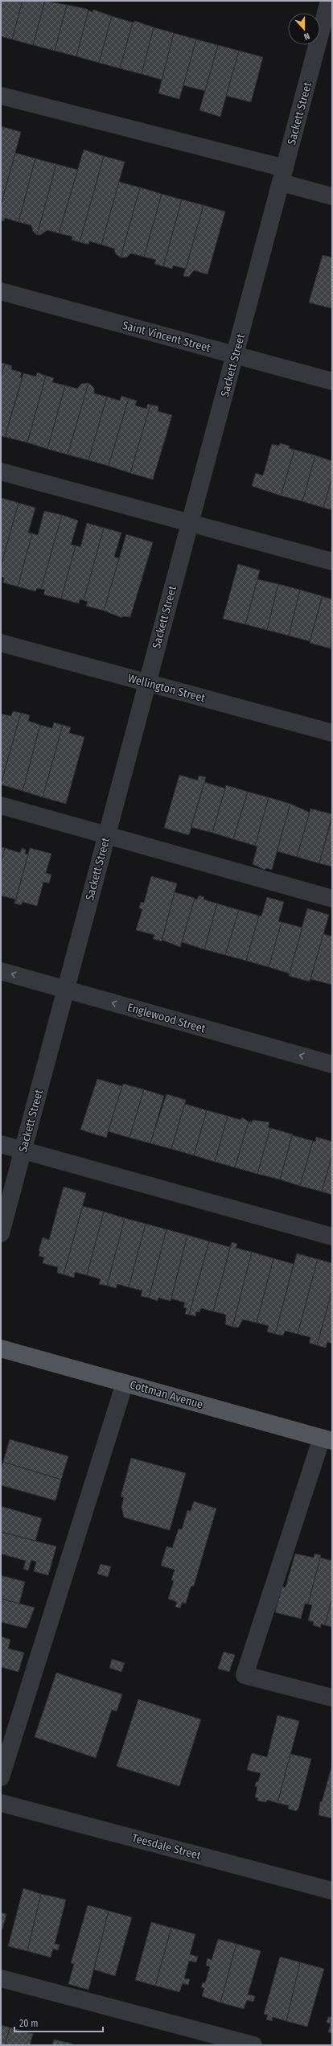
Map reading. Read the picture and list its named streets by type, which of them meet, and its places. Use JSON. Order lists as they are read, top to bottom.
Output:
{
  "streets": {
    "main road": ["Cottman Avenue"],
    "street": [
      "Sackett Street",
      "Saint Vincent Street",
      "Wellington Street",
      "Englewood Street",
      "Teesdale Street"
    ]
  },
  "crossings": [
    ["Sackett Street", "Saint Vincent Street"],
    ["Sackett Street", "Wellington Street"],
    ["Sackett Street", "Englewood Street"]
  ],
  "one_way": ["Englewood Street"],
  "scale_bar": "20 m",
  "north": "bottom"
}
